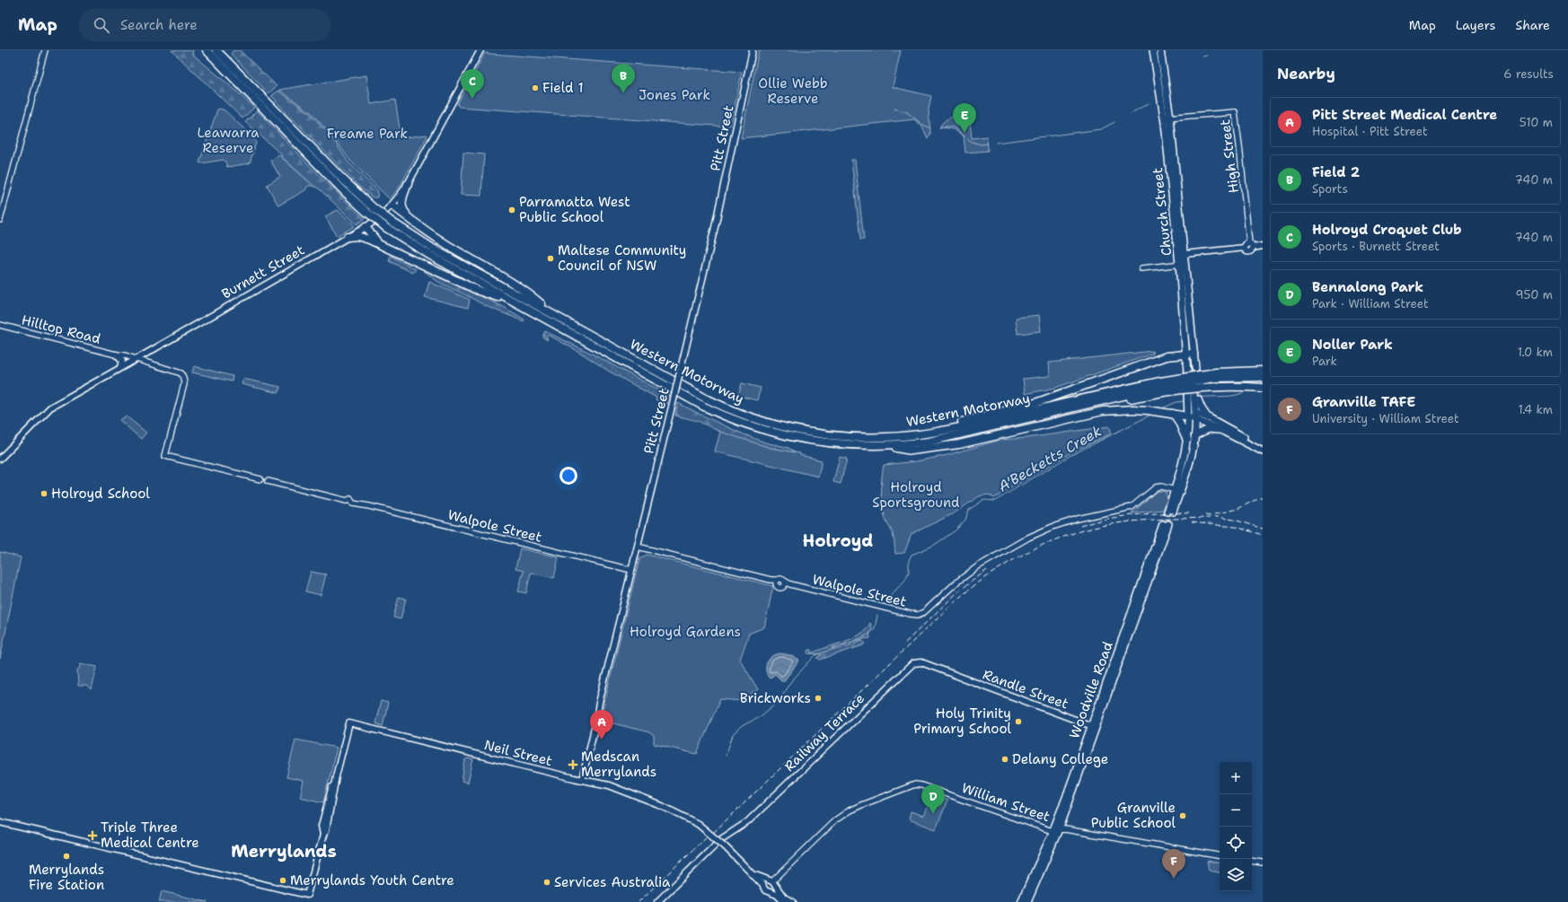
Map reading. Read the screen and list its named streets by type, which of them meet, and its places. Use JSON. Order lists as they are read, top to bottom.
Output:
{
  "streets": {
    "highway": ["Western Motorway"],
    "main road": [
      "Pitt Street",
      "Church Street",
      "Burnett Street",
      "Randle Street",
      "Woodville Road",
      "Railway Terrace",
      "Neil Street"
    ],
    "street": [
      "High Street",
      "Hilltop Road",
      "Walpole Street",
      "William Street"
    ]
  },
  "crossings": [
    ["Pitt Street", "Walpole Street"],
    ["Pitt Street", "Neil Street"],
    ["High Street", "Church Street"],
    ["Burnett Street", "Hilltop Road"],
    ["Hilltop Road", "Walpole Street"],
    ["Randle Street", "Woodville Road"],
    ["Randle Street", "Railway Terrace"],
    ["Woodville Road", "William Street"]
  ],
  "districts": ["Holroyd", "Merrylands"],
  "water": ["A'Becketts Creek"],
  "parks": [
    "Ollie Webb Reserve",
    "Jones Park",
    "Leawarra Reserve",
    "Freame Park",
    "Holroyd Sportsground",
    "Holroyd Gardens"
  ],
  "places": {
    "other": [
      "Field 1",
      "Parramatta West Public School",
      "Maltese Community Council of NSW",
      "Holroyd School",
      "Brickworks",
      "Holy Trinity Primary School",
      "Delany College",
      "Granville Public School",
      "Merrylands Fire Station",
      "Merrylands Youth Centre",
      "Services Australia"
    ],
    "health": ["Medscan Merrylands", "Triple Three Medical Centre"]
  },
  "page": {
    "header": "Map",
    "search": "Search here",
    "nav": ["Map", "Layers", "Share"],
    "heading": ["Nearby", "6 results"],
    "pins": [
      "B",
      "C",
      "E",
      "A",
      "D",
      "F"
    ],
    "list": [
      {
        "mark": "A",
        "name": "Pitt Street Medical Centre",
        "note": "Hospital · Pitt Street",
        "value": "510 m"
      },
      {
        "mark": "B",
        "name": "Field 2",
        "note": "Sports",
        "value": "740 m"
      },
      {
        "mark": "C",
        "name": "Holroyd Croquet Club",
        "note": "Sports · Burnett Street",
        "value": "740 m"
      },
      {
        "mark": "D",
        "name": "Bennalong Park",
        "note": "Park · William Street",
        "value": "950 m"
      },
      {
        "mark": "E",
        "name": "Noller Park",
        "note": "Park",
        "value": "1.0 km"
      },
      {
        "mark": "F",
        "name": "Granville TAFE",
        "note": "University · William Street",
        "value": "1.4 km"
      }
    ],
    "map_buttons": ["+", "−"]
  }
}
